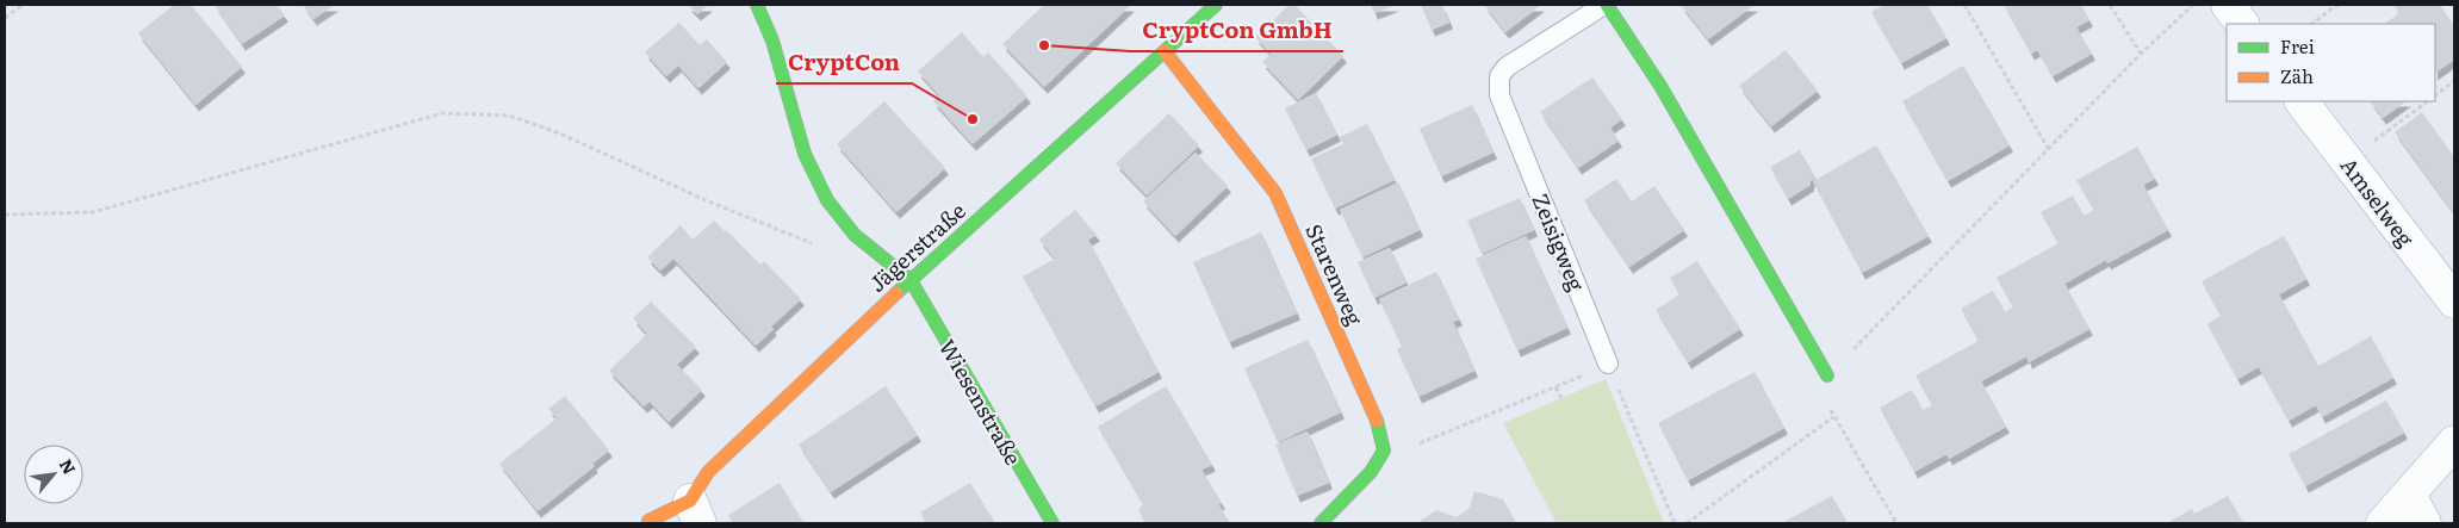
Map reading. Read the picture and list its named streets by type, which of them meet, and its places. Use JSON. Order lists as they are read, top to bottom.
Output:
{
  "streets": {
    "street": [
      "Amselweg",
      "Zeisigweg",
      "Jägerstraße",
      "Starenweg",
      "Wiesenstraße"
    ]
  },
  "crossings": [
    ["Jägerstraße", "Starenweg"],
    ["Jägerstraße", "Wiesenstraße"]
  ],
  "places": ["CryptCon GmbH", "CryptCon"],
  "legend": ["Frei", "Zäh"],
  "north": "top right"
}
